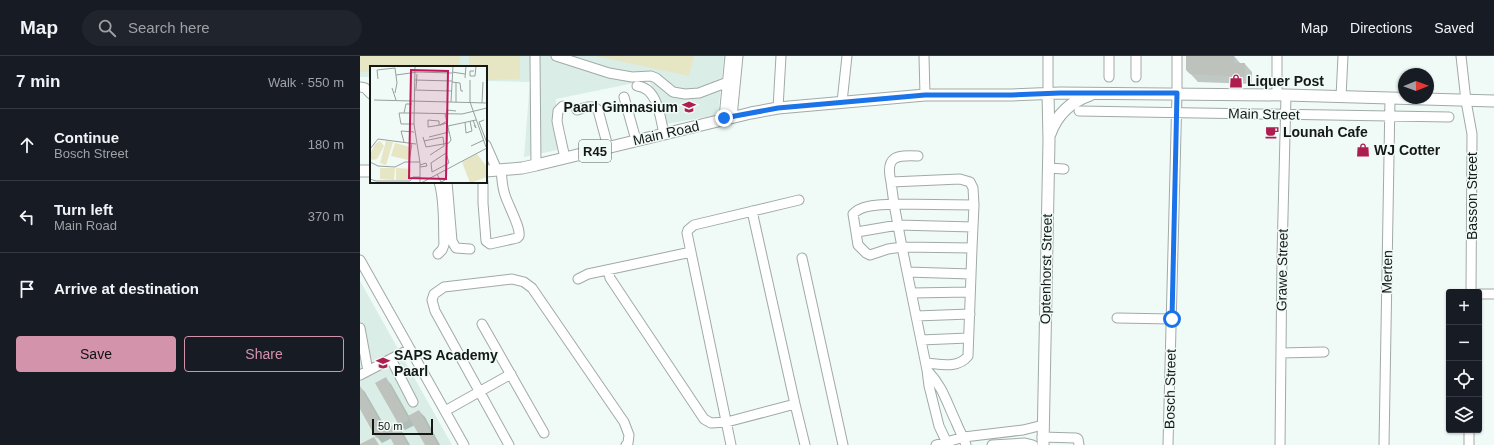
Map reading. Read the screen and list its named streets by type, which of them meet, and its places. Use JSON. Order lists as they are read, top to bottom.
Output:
{
  "streets": {
    "main road": ["Main Road", "R45", "Optenhorst Street"],
    "street": [
      "Main Street",
      "Basson Street",
      "Grawe Street",
      "Merten",
      "Bosch Street"
    ]
  },
  "crossings": [
    ["Main Street", "Grawe Street"],
    ["Main Street", "Merten"],
    ["Main Street", "Bosch Street"],
    ["Main Road", "Basson Street"],
    ["Main Road", "Optenhorst Street"],
    ["Main Road", "Grawe Street"],
    ["Main Road", "Merten"],
    ["Main Road", "Bosch Street"]
  ],
  "places": {
    "shop": ["Liquer Post", "WJ Cotter"],
    "school or university": ["Paarl Gimnasium", "SAPS Academy Paarl"],
    "cafe": ["Lounah Cafe"]
  },
  "scale_bar": "50 m",
  "north": "right",
  "page": {
    "header": "Map",
    "search": "Search here",
    "nav": ["Map", "Directions", "Saved"],
    "heading": ["7 min", "Walk · 550 m"],
    "list": [
      ["Continue", "Bosch Street", "180 m"],
      ["Turn left", "Main Road", "370 m"],
      "Arrive at destination"
    ],
    "map_buttons": ["+", "−"],
    "buttons": ["Save", "Share"],
    "scale": "50 m"
  }
}
